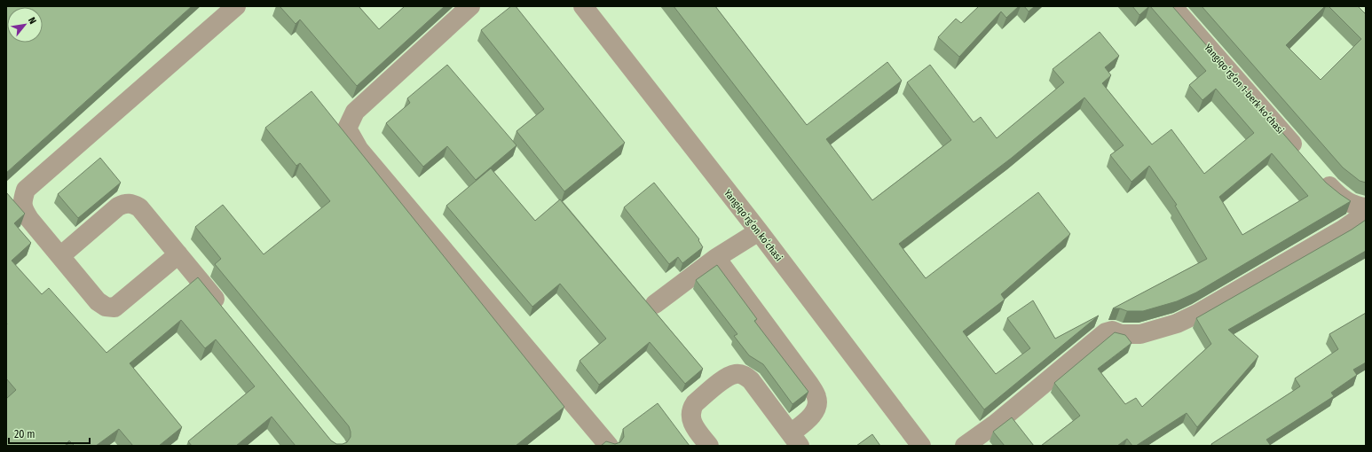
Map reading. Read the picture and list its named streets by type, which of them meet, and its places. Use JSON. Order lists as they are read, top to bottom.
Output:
{
  "streets": {
    "street": ["Yangiqoʻrgʻon 1-berk koʻchasi", "Yangiqoʻrgʻon koʻchasi"]
  },
  "scale_bar": "20 m",
  "north": "top right"
}
